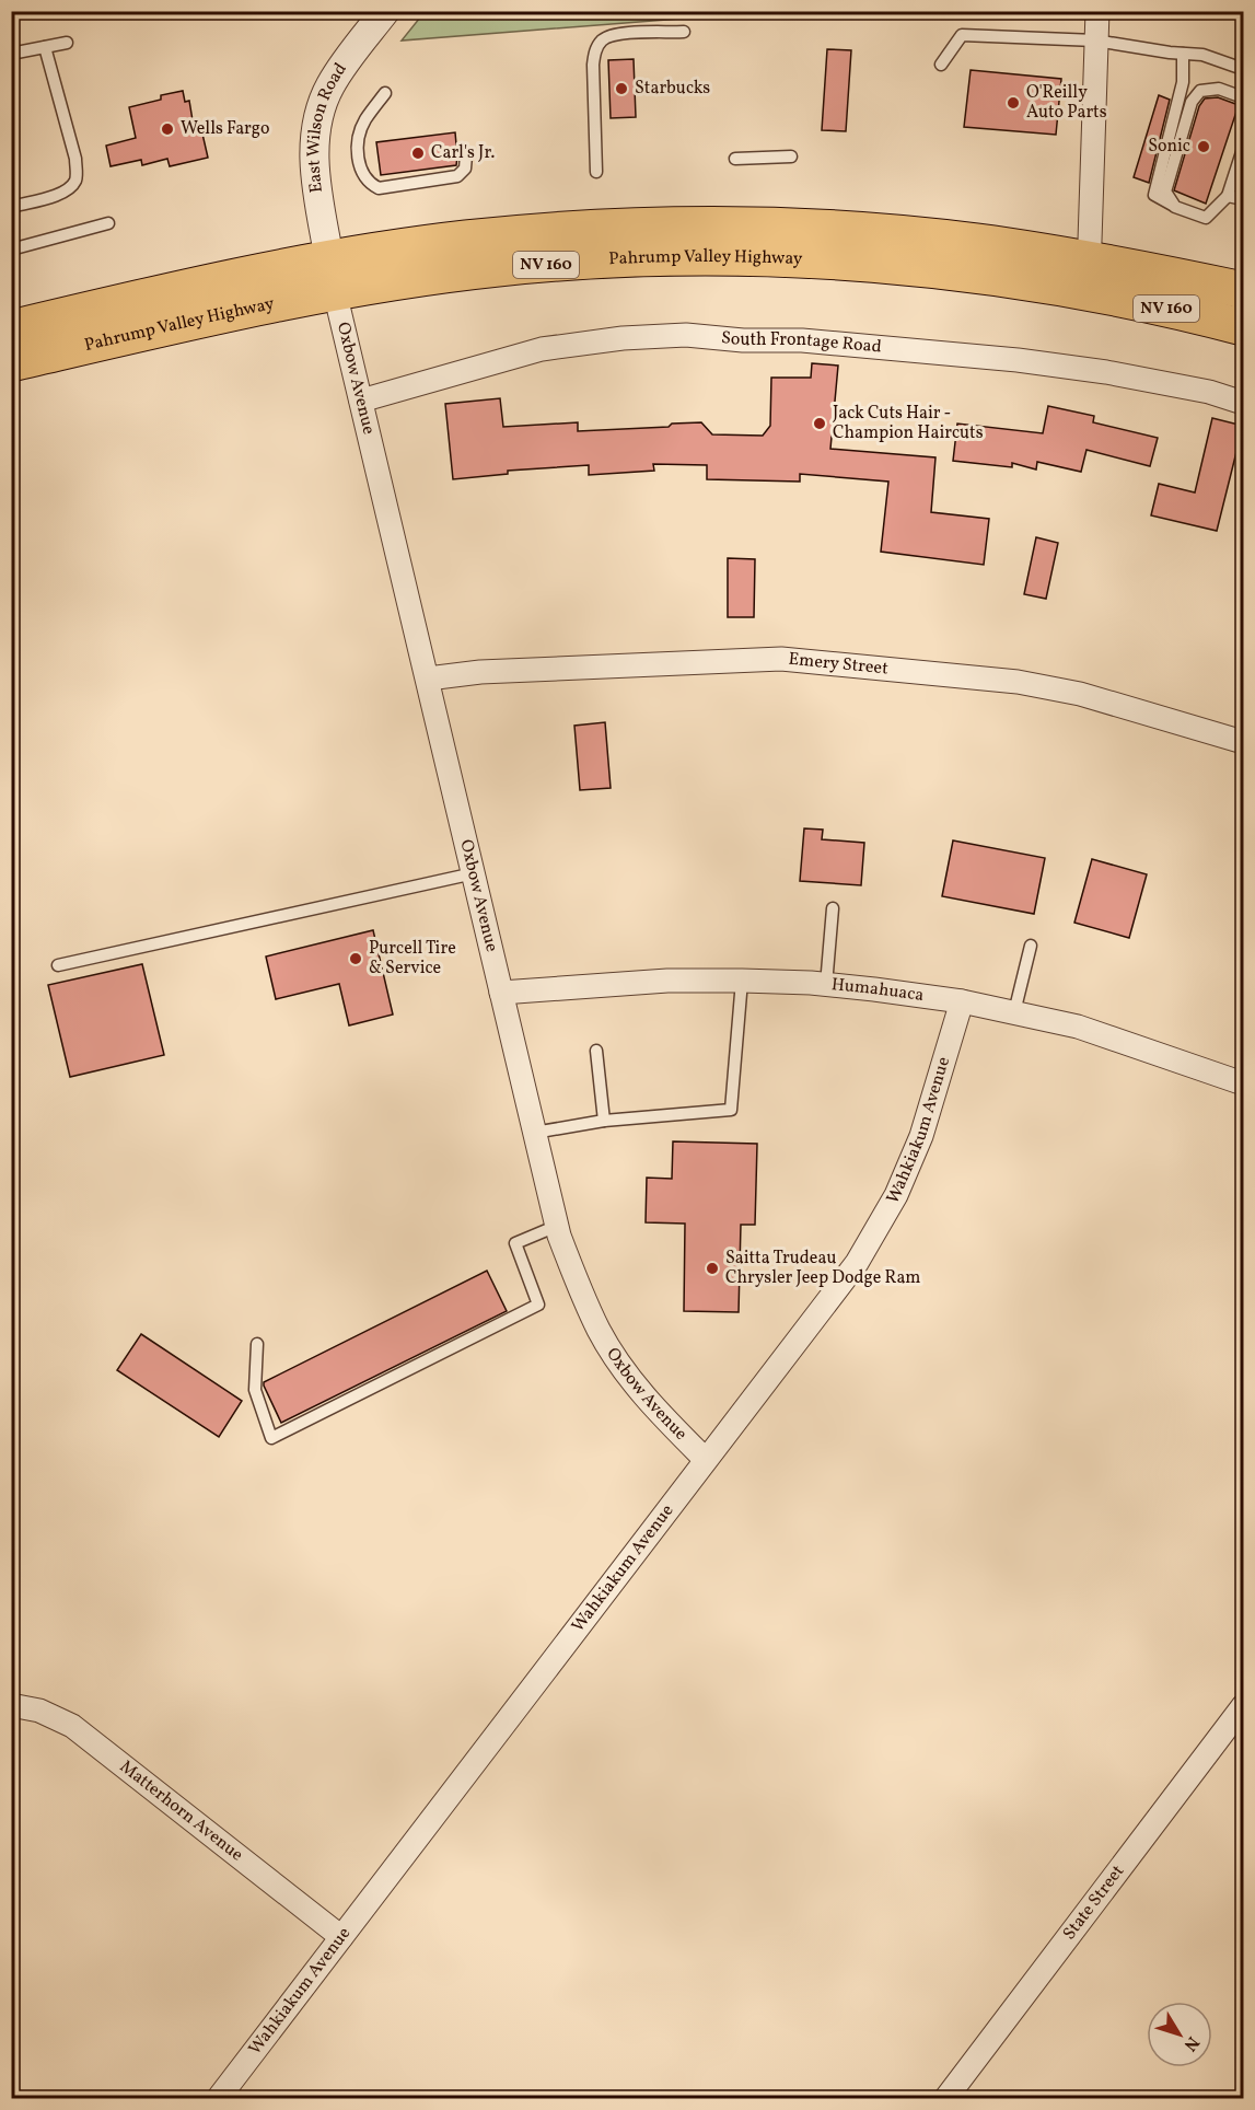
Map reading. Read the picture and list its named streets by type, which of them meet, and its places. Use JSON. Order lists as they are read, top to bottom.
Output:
{
  "streets": {
    "highway": ["Pahrump Valley Highway", "NV 160"],
    "street": [
      "East Wilson Road",
      "South Frontage Road",
      "Oxbow Avenue",
      "Emery Street",
      "Humahuaca",
      "Wahkiakum Avenue",
      "Matterhorn Avenue",
      "State Street"
    ]
  },
  "crossings": [
    ["East Wilson Road", "Pahrump Valley Highway"],
    ["East Wilson Road", "Oxbow Avenue"],
    ["Pahrump Valley Highway", "Oxbow Avenue"],
    ["South Frontage Road", "Oxbow Avenue"],
    ["Oxbow Avenue", "Emery Street"],
    ["Oxbow Avenue", "Humahuaca"],
    ["Oxbow Avenue", "Wahkiakum Avenue"],
    ["Humahuaca", "Wahkiakum Avenue"],
    ["Wahkiakum Avenue", "Matterhorn Avenue"]
  ],
  "places": [
    "Starbucks",
    "O'Reilly Auto Parts",
    "Wells Fargo",
    "Sonic",
    "Carl's Jr.",
    "Jack Cuts Hair - Champion Haircuts",
    "Purcell Tire & Service",
    "Saitta Trudeau Chrysler Jeep Dodge Ram"
  ],
  "north": "bottom right"
}
